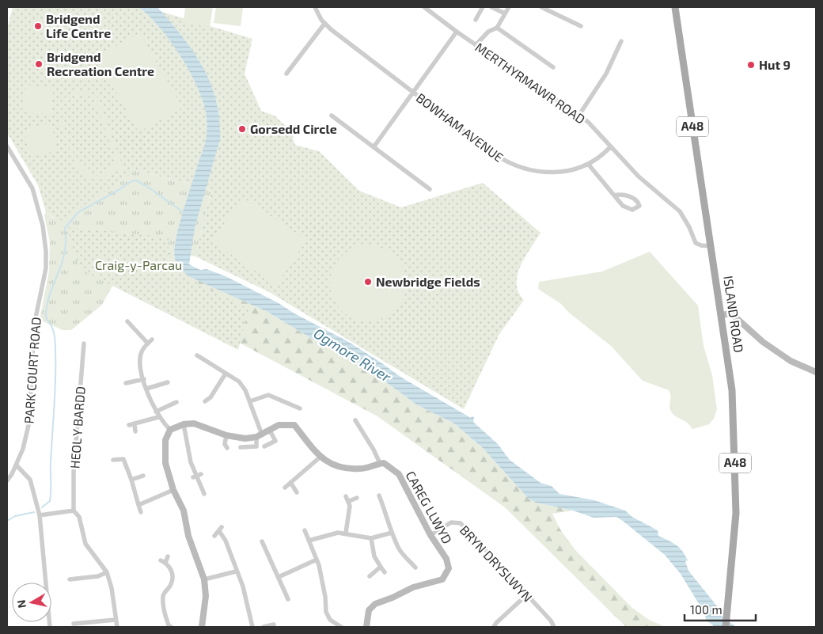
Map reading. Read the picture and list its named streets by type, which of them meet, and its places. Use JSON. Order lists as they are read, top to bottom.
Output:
{
  "streets": {
    "main road": ["A48", "ISLAND ROAD"],
    "street": [
      "MERTHYRMAWR ROAD",
      "BOWHAM AVENUE",
      "PARK COURT ROAD",
      "HEOL Y BARDD",
      "CAREG LLWYD",
      "BRYN DRYSLWYN"
    ]
  },
  "crossings": [
    ["MERTHYRMAWR ROAD", "BOWHAM AVENUE"],
    ["MERTHYRMAWR ROAD", "ISLAND ROAD"],
    ["CAREG LLWYD", "BRYN DRYSLWYN"]
  ],
  "water": ["Ogmore River"],
  "parks": ["Craig-y-Parcau"],
  "places": [
    "Bridgend Life Centre",
    "Bridgend Recreation Centre",
    "Hut 9",
    "Gorsedd Circle",
    "Newbridge Fields"
  ],
  "scale_bar": "100 m",
  "north": "left"
}
